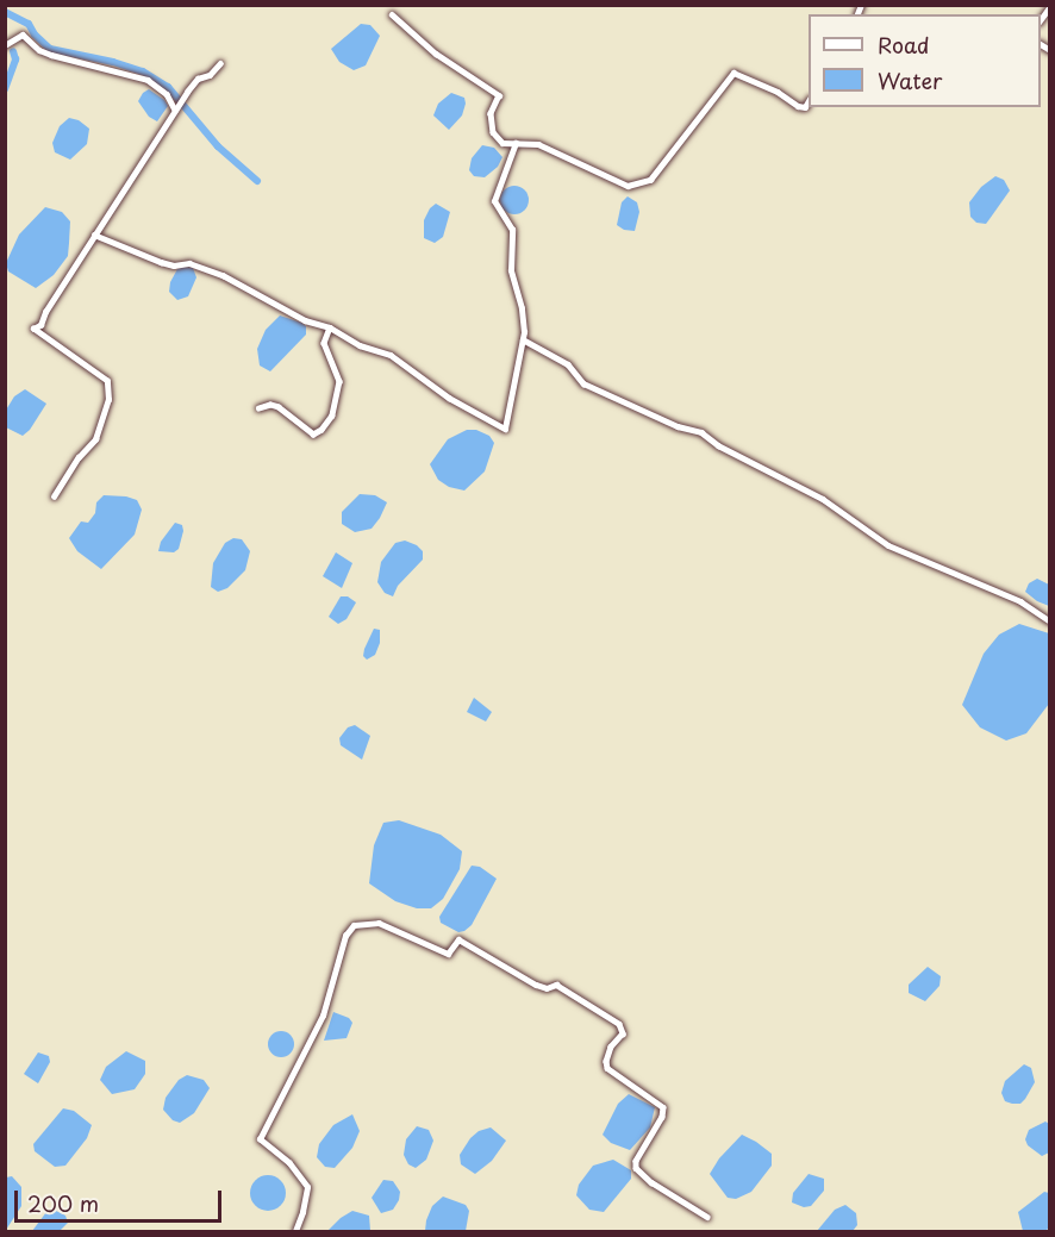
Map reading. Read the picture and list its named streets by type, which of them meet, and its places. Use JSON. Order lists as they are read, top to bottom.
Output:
{
  "legend": ["Road", "Water"],
  "scale_bar": "200 m"
}
